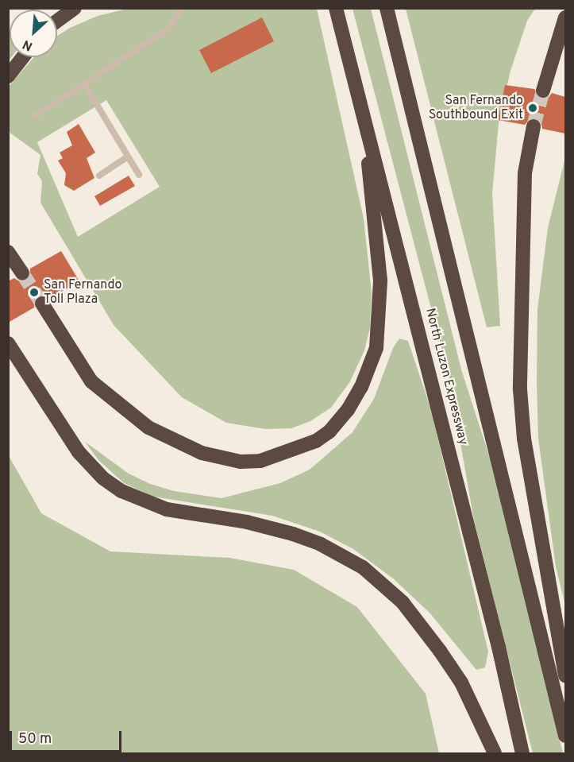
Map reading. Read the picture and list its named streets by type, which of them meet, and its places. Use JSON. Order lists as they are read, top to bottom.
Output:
{
  "streets": {
    "highway": ["North Luzon Expressway"]
  },
  "places": ["San Fernando Southbound Exit", "San Fernando Toll Plaza"],
  "scale_bar": "50 m",
  "north": "bottom left"
}
